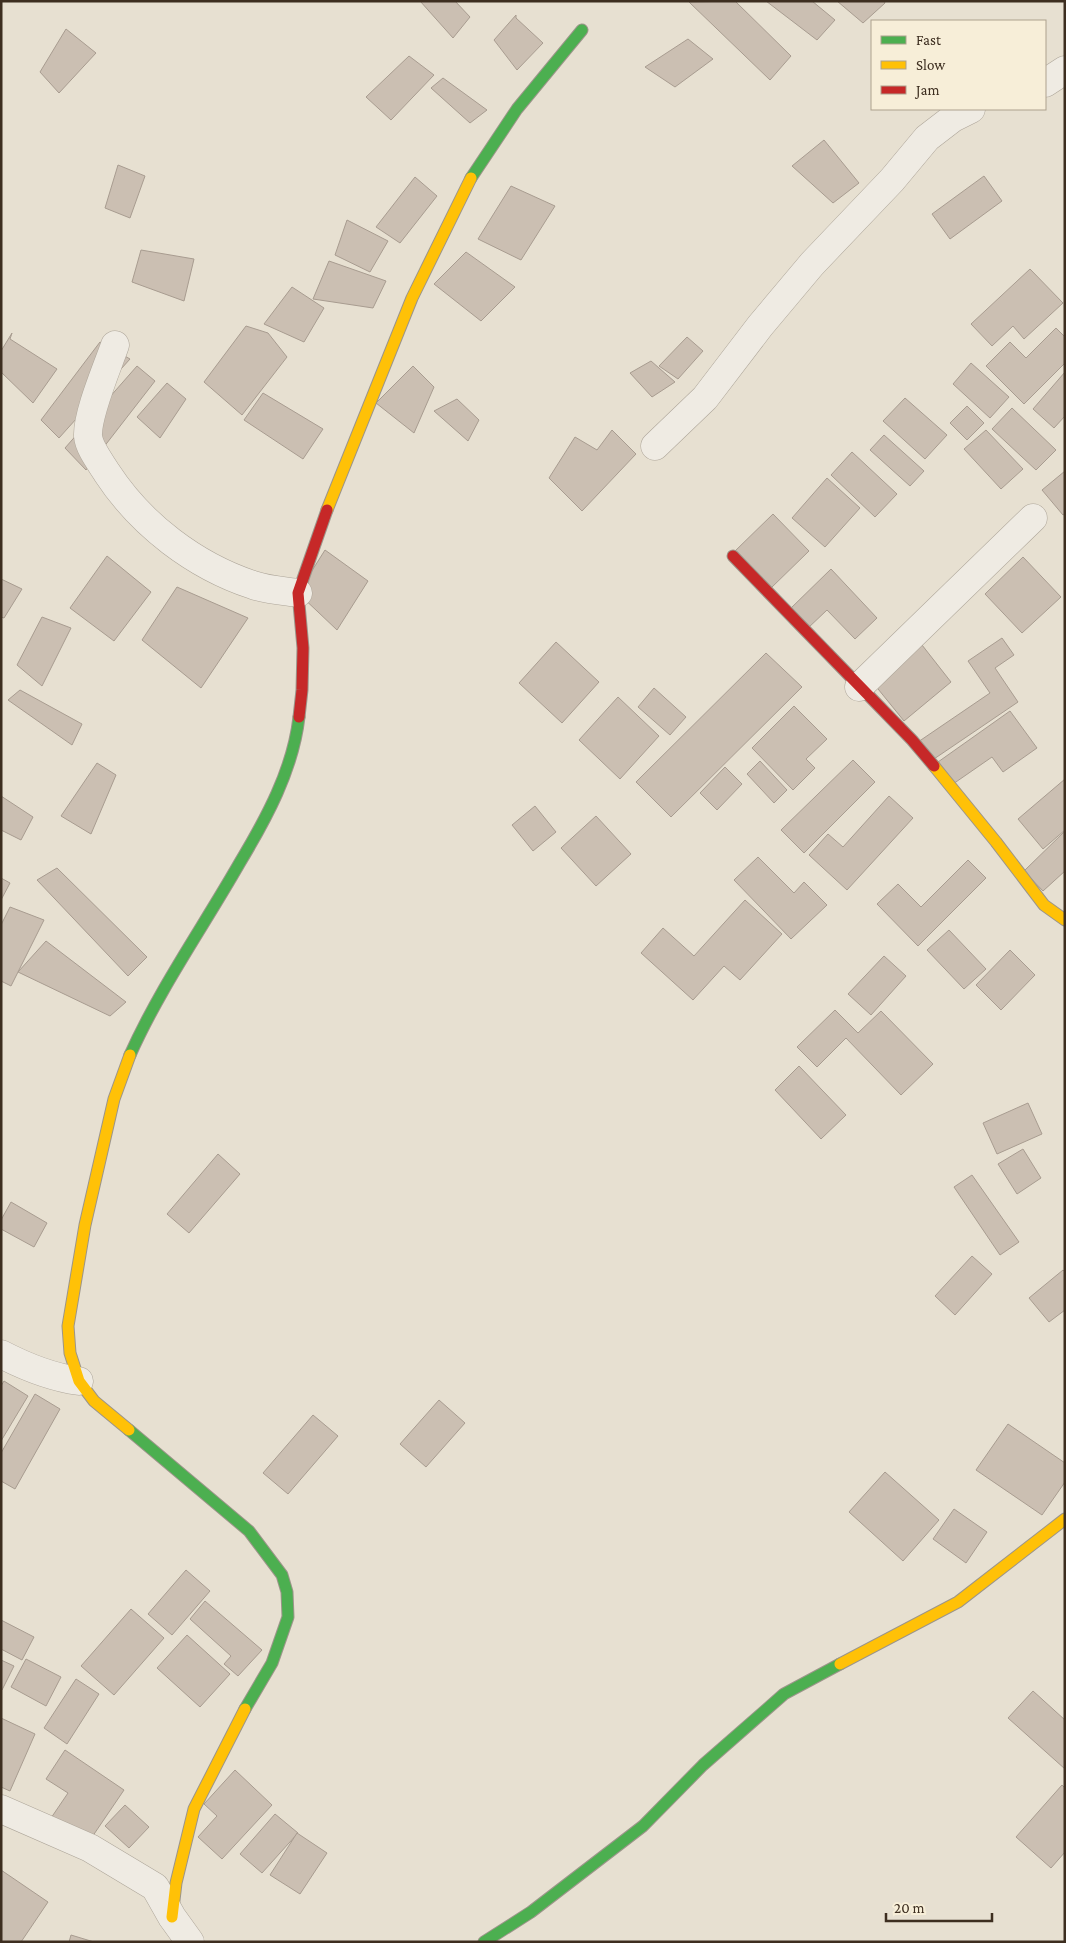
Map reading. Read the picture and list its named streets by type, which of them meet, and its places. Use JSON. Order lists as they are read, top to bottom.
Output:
{
  "legend": ["Fast", "Slow", "Jam"],
  "scale_bar": "20 m"
}
